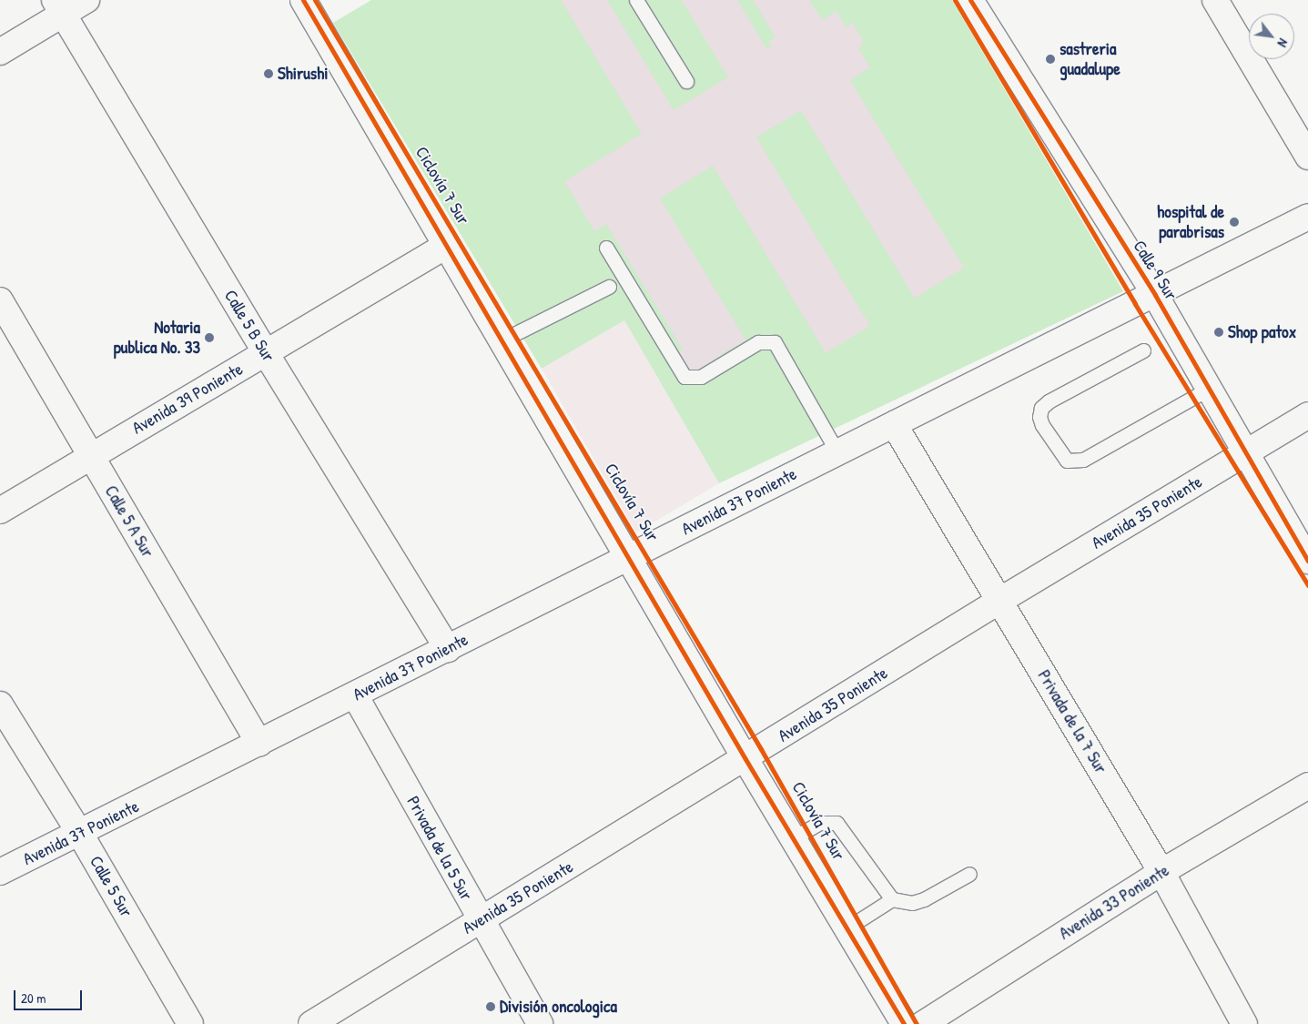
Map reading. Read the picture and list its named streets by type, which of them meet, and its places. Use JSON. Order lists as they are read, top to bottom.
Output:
{
  "streets": {
    "street": [
      "Calle 9 Sur",
      "Calle 5 B Sur",
      "Avenida 39 Poniente",
      "Avenida 37 Poniente",
      "Avenida 35 Poniente",
      "Calle 5 A Sur",
      "Privada de la 7 Sur",
      "Privada de la 5 Sur",
      "Calle 5 Sur",
      "Avenida 33 Poniente"
    ],
    "cycle path": ["Ciclovía 7 Sur"]
  },
  "crossings": [
    ["Calle 9 Sur", "Avenida 37 Poniente"],
    ["Calle 9 Sur", "Avenida 35 Poniente"],
    ["Calle 5 B Sur", "Avenida 39 Poniente"],
    ["Calle 5 B Sur", "Avenida 37 Poniente"],
    ["Avenida 39 Poniente", "Calle 5 A Sur"],
    ["Avenida 37 Poniente", "Calle 5 A Sur"],
    ["Avenida 37 Poniente", "Privada de la 7 Sur"],
    ["Avenida 37 Poniente", "Privada de la 5 Sur"],
    ["Avenida 37 Poniente", "Calle 5 Sur"],
    ["Avenida 35 Poniente", "Privada de la 7 Sur"],
    ["Avenida 35 Poniente", "Privada de la 5 Sur"],
    ["Privada de la 7 Sur", "Avenida 33 Poniente"]
  ],
  "places": [
    "sastreria guadalupe",
    "Shirushi",
    "hospital de parabrisas",
    "Shop patox",
    "Notaria publica No. 33",
    "División oncologica"
  ],
  "scale_bar": "20 m",
  "north": "bottom right"
}
